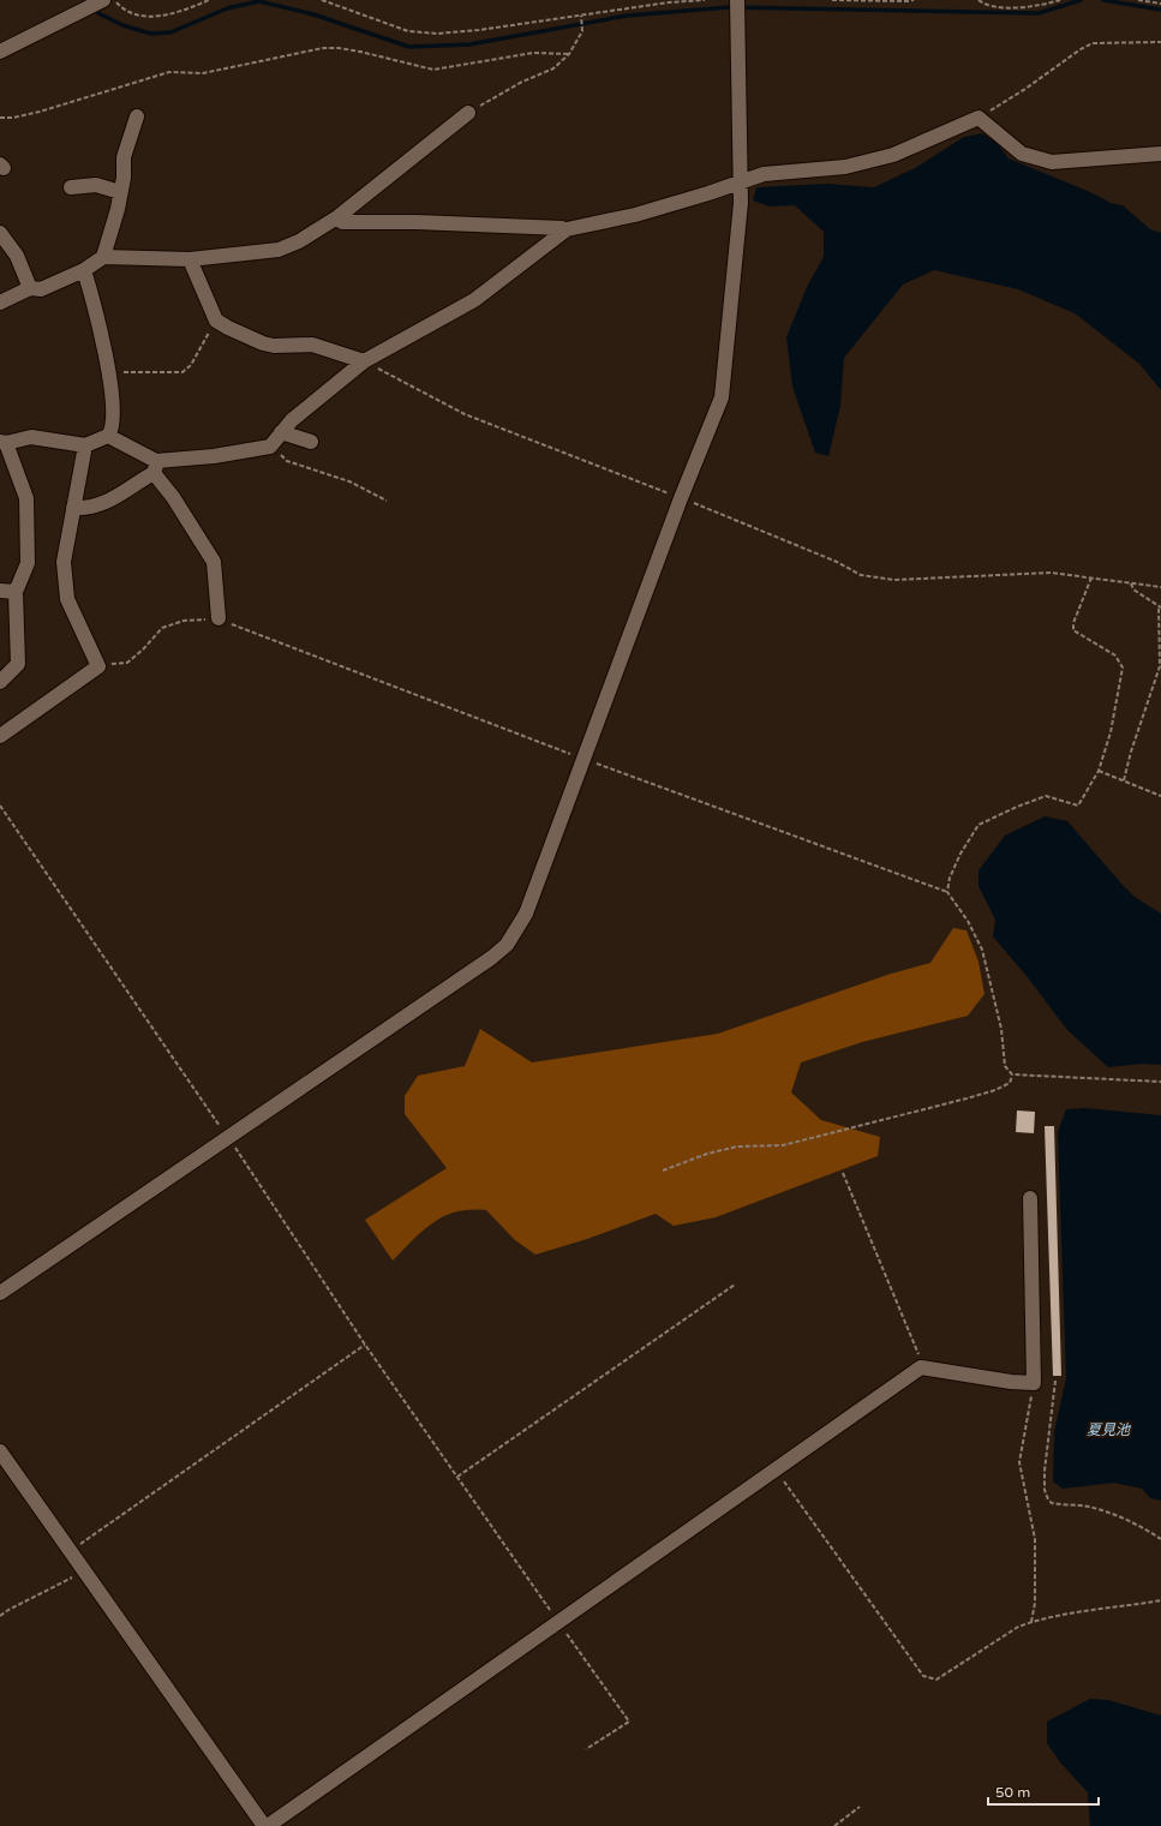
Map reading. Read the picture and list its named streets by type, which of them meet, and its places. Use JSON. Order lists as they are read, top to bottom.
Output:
{
  "water": ["夏見池"],
  "scale_bar": "50 m"
}
